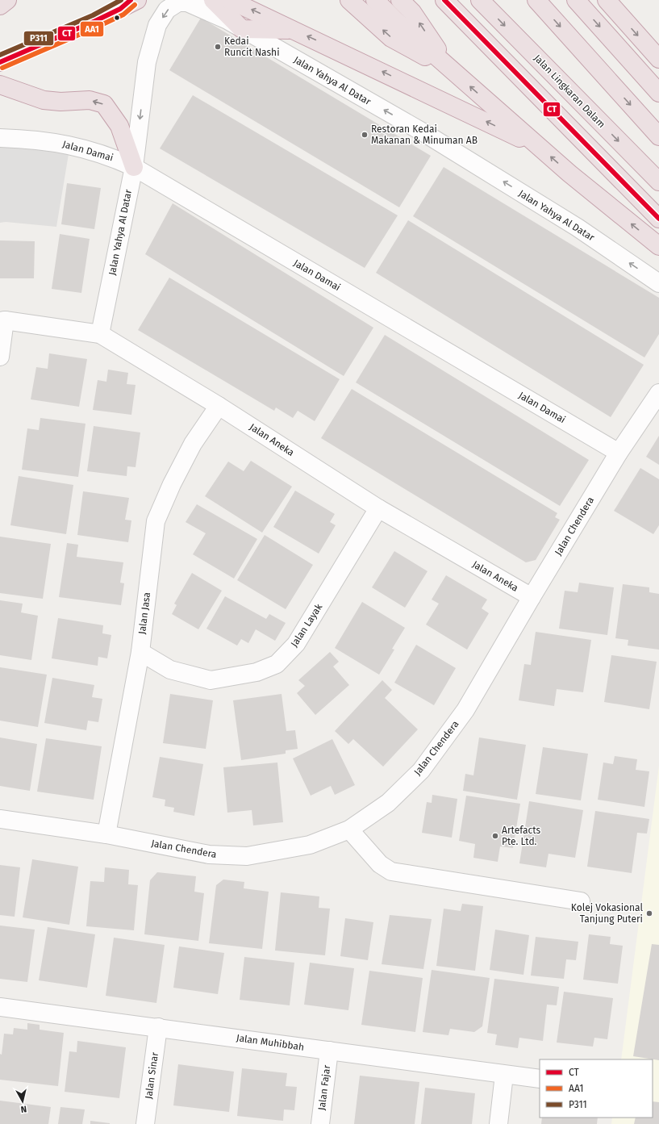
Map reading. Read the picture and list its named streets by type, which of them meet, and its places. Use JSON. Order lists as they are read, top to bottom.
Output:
{
  "streets": {
    "highway": ["Jalan Lingkaran Dalam"],
    "street": [
      "Jalan Yahya Al Datar",
      "Jalan Damai",
      "Jalan Aneka",
      "Jalan Chendera",
      "Jalan Jasa",
      "Jalan Layak",
      "Jalan Muhibbah",
      "Jalan Sinar",
      "Jalan Fajar"
    ]
  },
  "crossings": [
    ["Jalan Yahya Al Datar", "Jalan Damai"],
    ["Jalan Yahya Al Datar", "Jalan Aneka"],
    ["Jalan Damai", "Jalan Chendera"],
    ["Jalan Aneka", "Jalan Chendera"],
    ["Jalan Aneka", "Jalan Jasa"],
    ["Jalan Aneka", "Jalan Layak"],
    ["Jalan Chendera", "Jalan Jasa"],
    ["Jalan Jasa", "Jalan Layak"],
    ["Jalan Muhibbah", "Jalan Sinar"],
    ["Jalan Muhibbah", "Jalan Fajar"]
  ],
  "places": [
    "Kedai Runcit Nashi",
    "Restoran Kedai Makanan & Minuman AB",
    "Artefacts Pte. Ltd.",
    "Kolej Vokasional Tanjung Puteri"
  ],
  "lines": ["transit line CT", "transit line P311", "transit line AA1"],
  "legend": ["CT", "AA1", "P311"],
  "north": "bottom"
}
